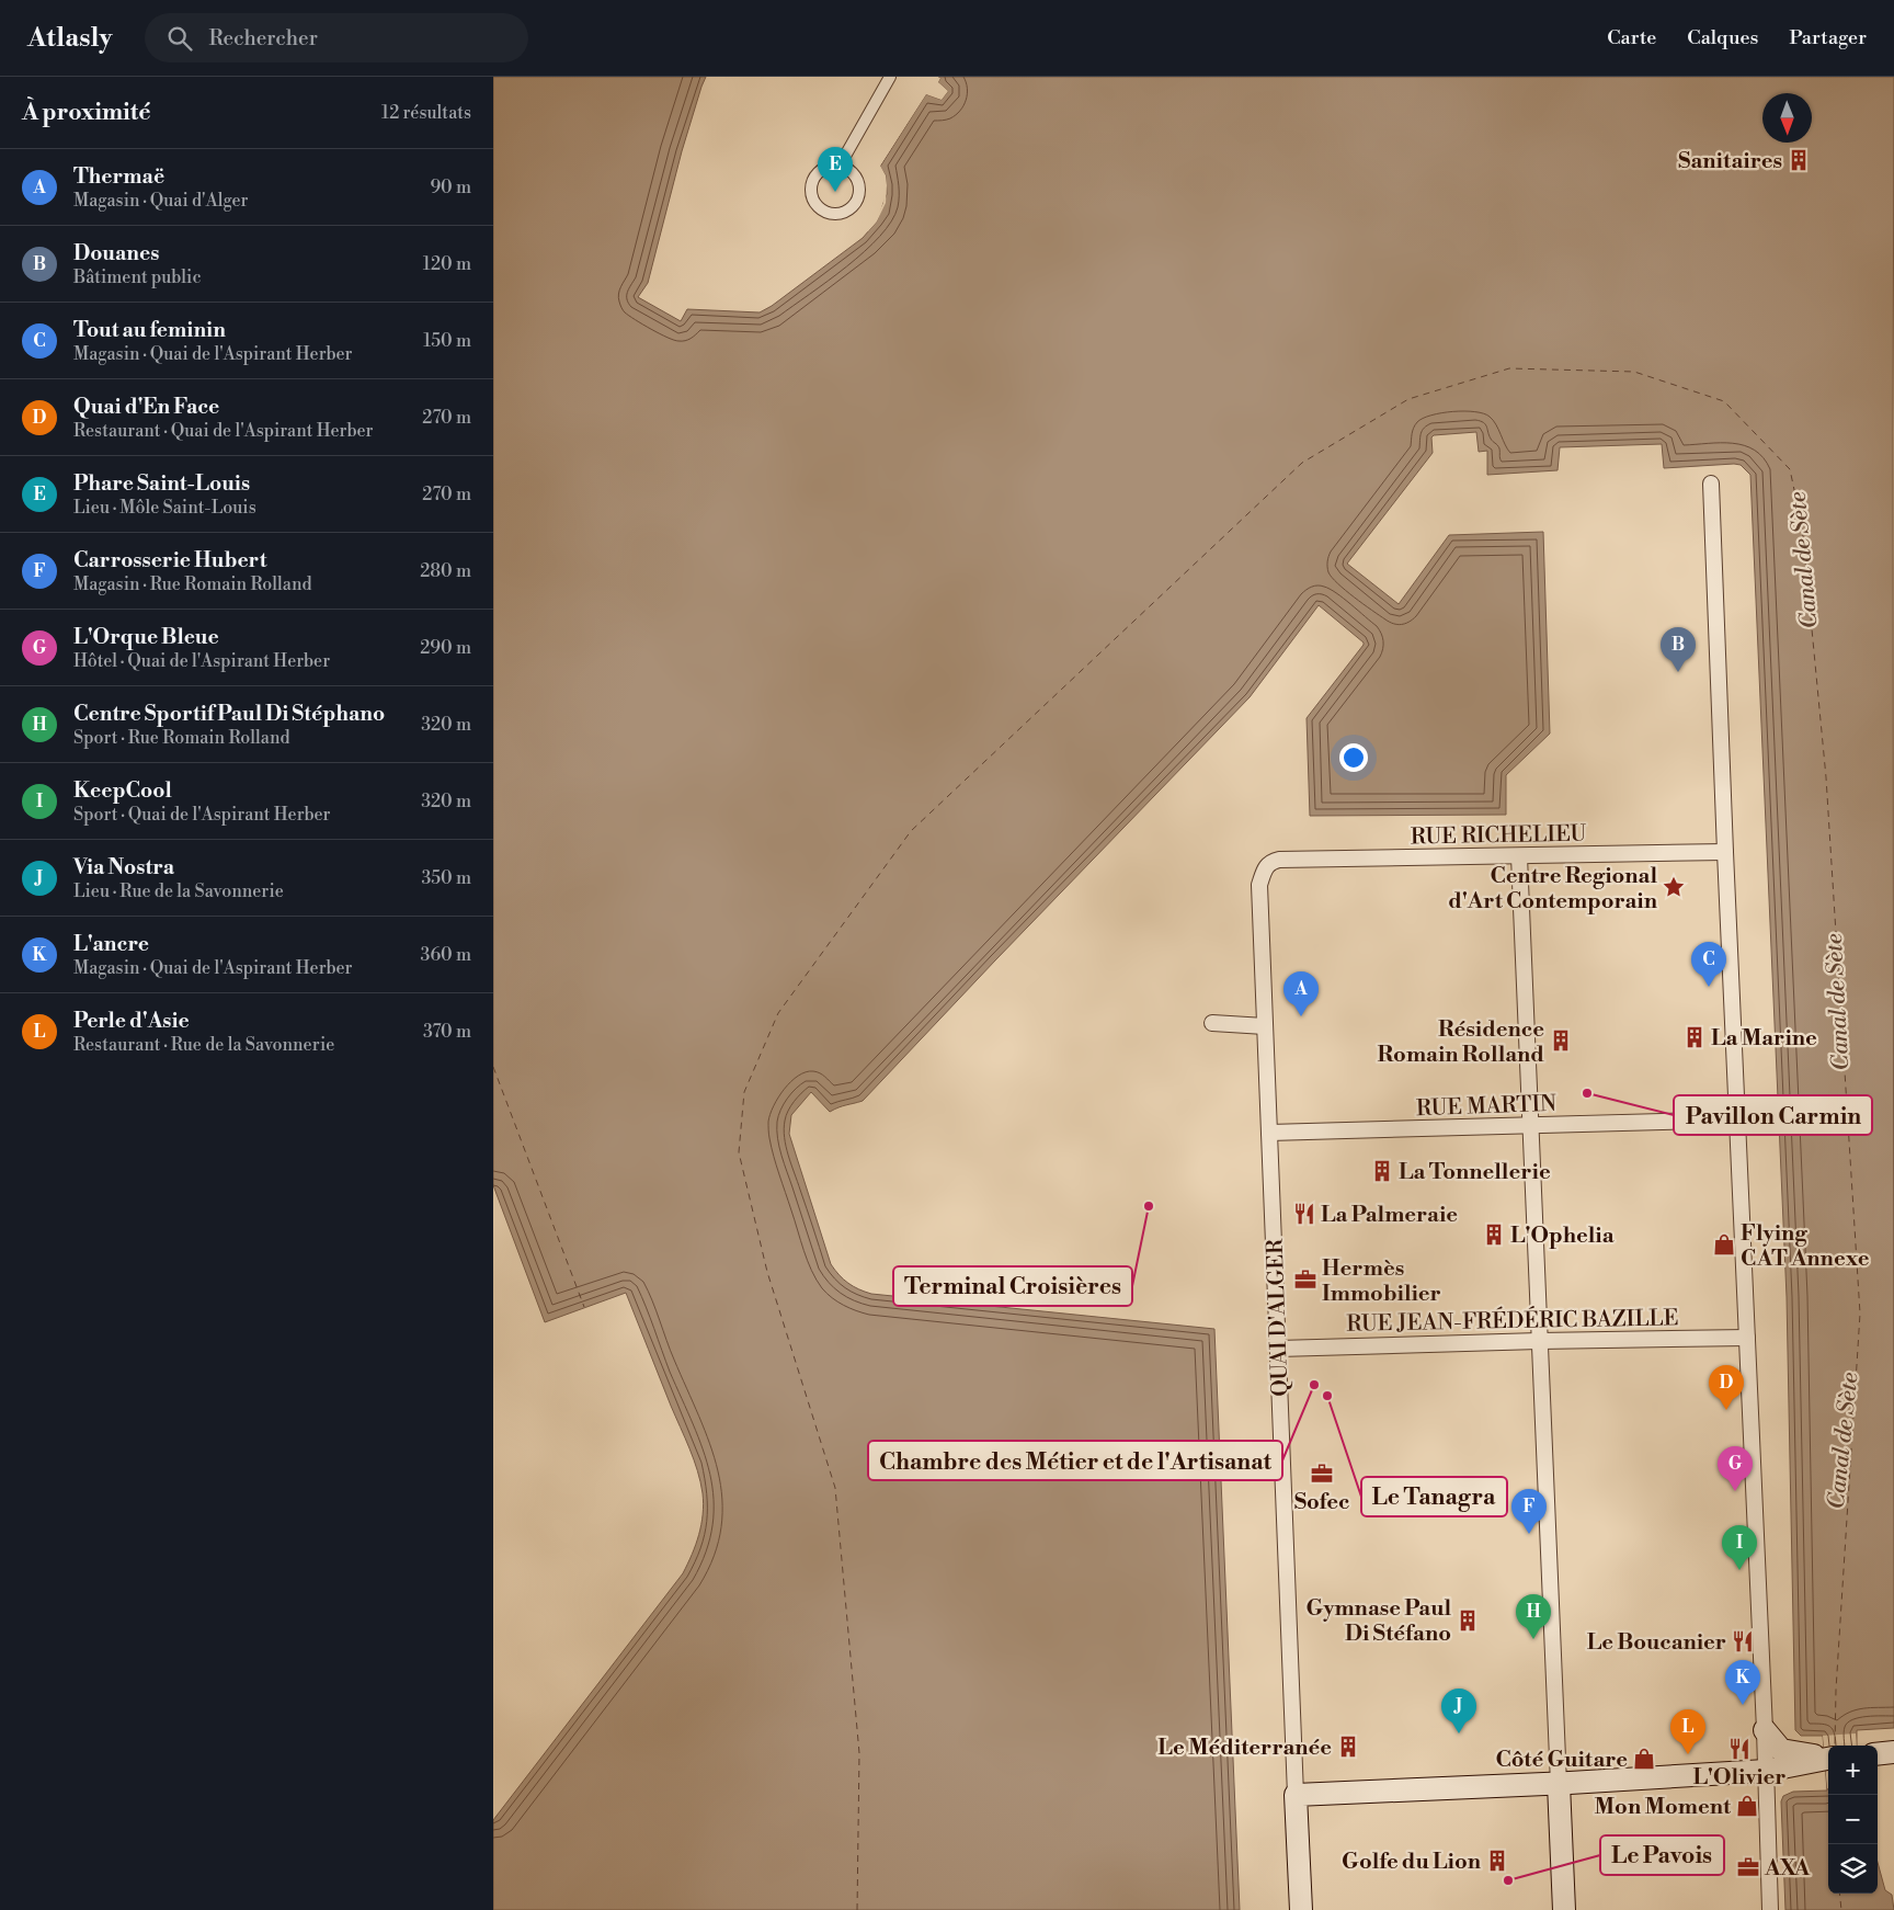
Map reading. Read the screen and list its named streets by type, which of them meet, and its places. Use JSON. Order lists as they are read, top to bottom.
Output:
{
  "streets": {
    "main road": ["QUAI D'ALGER"],
    "street": ["RUE RICHELIEU", "RUE MARTIN", "RUE JEAN-FRÉDÉRIC BAZILLE"]
  },
  "crossings": [
    ["RUE RICHELIEU", "QUAI D'ALGER"],
    ["RUE MARTIN", "QUAI D'ALGER"],
    ["QUAI D'ALGER", "RUE JEAN-FRÉDÉRIC BAZILLE"]
  ],
  "water": ["Canal de Sète"],
  "places": {
    "building": [
      "Sanitaires",
      "La Marine",
      "Résidence Romain Rolland",
      "La Tonnellerie",
      "L'Ophelia",
      "Gymnase Paul Di Stéfano",
      "Le Méditerranée",
      "Golfe du Lion"
    ],
    "place": ["Centre Regional d'Art Contemporain"],
    "other": [
      "Pavillon Carmin",
      "Terminal Croisières",
      "Chambre des Métier et de l'Artisanat",
      "Le Tanagra",
      "Le Pavois"
    ],
    "restaurant": ["La Palmeraie", "Le Boucanier", "L'Olivier"],
    "shop": ["Flying CAT Annexe", "Côté Guitare", "Mon Moment"],
    "office": ["Hermès Immobilier", "Sofec", "AXA"]
  },
  "north": "bottom",
  "page": {
    "header": "Atlasly",
    "search": "Rechercher",
    "nav": ["Carte", "Calques", "Partager"],
    "heading": ["À proximité", "12 résultats"],
    "pins": [
      "E",
      "B",
      "C",
      "A",
      "D",
      "G",
      "F",
      "I",
      "H",
      "K",
      "J",
      "L"
    ],
    "list": [
      {
        "mark": "A",
        "name": "Thermaë",
        "note": "Magasin · Quai d'Alger",
        "value": "90 m"
      },
      {
        "mark": "B",
        "name": "Douanes",
        "note": "Bâtiment public",
        "value": "120 m"
      },
      {
        "mark": "C",
        "name": "Tout au feminin",
        "note": "Magasin · Quai de l'Aspirant Herber",
        "value": "150 m"
      },
      {
        "mark": "D",
        "name": "Quai d'En Face",
        "note": "Restaurant · Quai de l'Aspirant Herber",
        "value": "270 m"
      },
      {
        "mark": "E",
        "name": "Phare Saint-Louis",
        "note": "Lieu · Môle Saint-Louis",
        "value": "270 m"
      },
      {
        "mark": "F",
        "name": "Carrosserie Hubert",
        "note": "Magasin · Rue Romain Rolland",
        "value": "280 m"
      },
      {
        "mark": "G",
        "name": "L'Orque Bleue",
        "note": "Hôtel · Quai de l'Aspirant Herber",
        "value": "290 m"
      },
      {
        "mark": "H",
        "name": "Centre Sportif Paul Di Stéphano",
        "note": "Sport · Rue Romain Rolland",
        "value": "320 m"
      },
      {
        "mark": "I",
        "name": "KeepCool",
        "note": "Sport · Quai de l'Aspirant Herber",
        "value": "320 m"
      },
      {
        "mark": "J",
        "name": "Via Nostra",
        "note": "Lieu · Rue de la Savonnerie",
        "value": "350 m"
      },
      {
        "mark": "K",
        "name": "L'ancre",
        "note": "Magasin · Quai de l'Aspirant Herber",
        "value": "360 m"
      },
      {
        "mark": "L",
        "name": "Perle d'Asie",
        "note": "Restaurant · Rue de la Savonnerie",
        "value": "370 m"
      }
    ],
    "map_buttons": ["+", "−"]
  }
}
